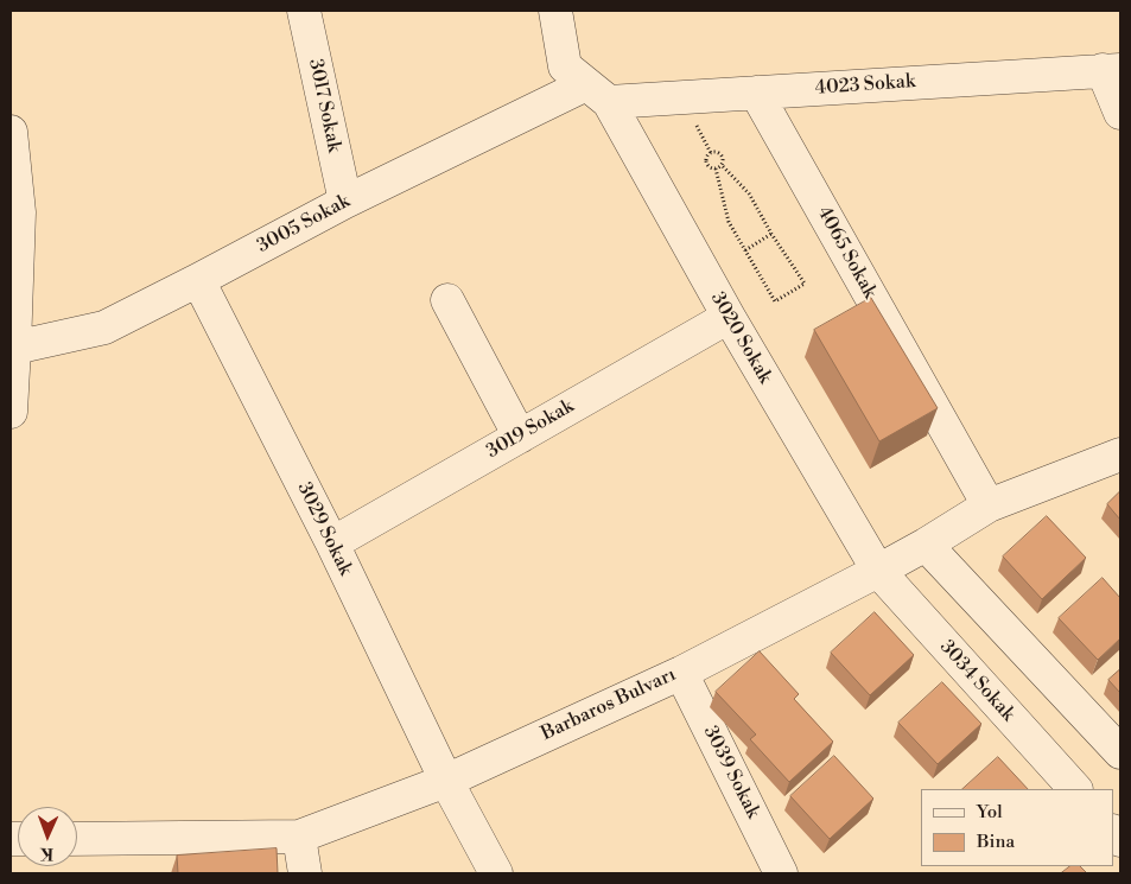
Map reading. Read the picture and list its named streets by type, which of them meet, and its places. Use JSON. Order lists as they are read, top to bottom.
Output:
{
  "streets": {
    "street": [
      "4023 Sokak",
      "3017 Sokak",
      "3005 Sokak",
      "4065 Sokak",
      "3020 Sokak",
      "3019 Sokak",
      "3029 Sokak",
      "3034 Sokak",
      "Barbaros Bulvarı",
      "3039 Sokak"
    ]
  },
  "crossings": [
    ["4023 Sokak", "3005 Sokak"],
    ["4023 Sokak", "4065 Sokak"],
    ["4023 Sokak", "3020 Sokak"],
    ["3017 Sokak", "3005 Sokak"],
    ["3005 Sokak", "3020 Sokak"],
    ["3005 Sokak", "3029 Sokak"],
    ["4065 Sokak", "Barbaros Bulvarı"],
    ["3020 Sokak", "3019 Sokak"],
    ["3020 Sokak", "3034 Sokak"],
    ["3020 Sokak", "Barbaros Bulvarı"],
    ["3019 Sokak", "3029 Sokak"],
    ["3029 Sokak", "Barbaros Bulvarı"],
    ["3034 Sokak", "Barbaros Bulvarı"],
    ["Barbaros Bulvarı", "3039 Sokak"]
  ],
  "legend": ["Yol", "Bina"],
  "north": "bottom"
}
